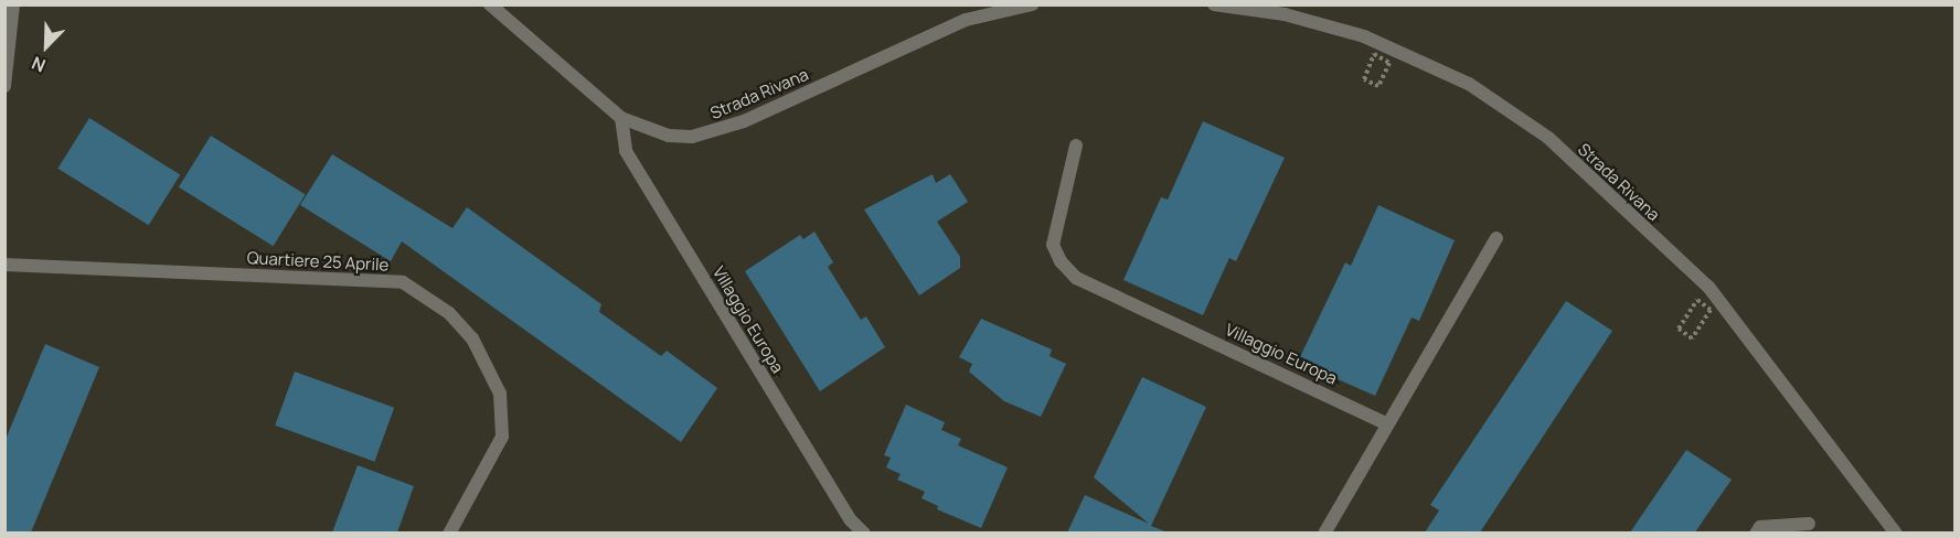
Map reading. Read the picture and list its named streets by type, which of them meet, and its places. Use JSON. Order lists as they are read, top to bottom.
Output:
{
  "streets": {
    "street": ["Strada Rivana", "Quartiere 25 Aprile", "Villaggio Europa"]
  },
  "crossings": [
    ["Strada Rivana", "Villaggio Europa"]
  ],
  "north": "bottom left"
}
